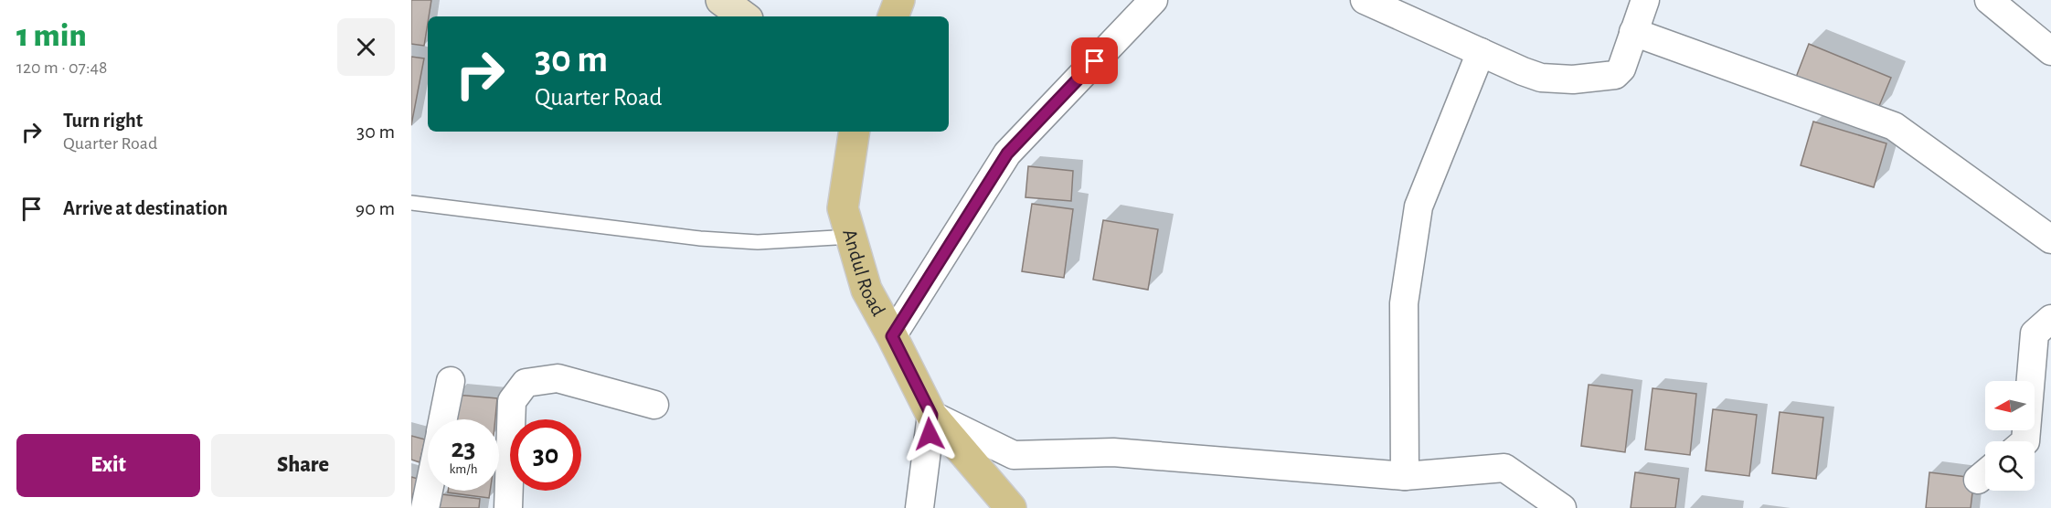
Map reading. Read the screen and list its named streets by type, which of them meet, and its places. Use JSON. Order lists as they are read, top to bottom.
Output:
{
  "streets": {
    "main road": ["Andul Road"]
  },
  "north": "left",
  "page": {
    "heading": ["1 min", "120 m · 07:48"],
    "turn": ["30 m", "Quarter Road"],
    "list": [
      {
        "name": "Turn right",
        "note": "Quarter Road",
        "value": "30 m"
      },
      {
        "name": "Arrive at destination",
        "value": "90 m"
      }
    ],
    "speed": "23 km/h",
    "limit": "30",
    "buttons": ["Exit", "Share"]
  }
}
